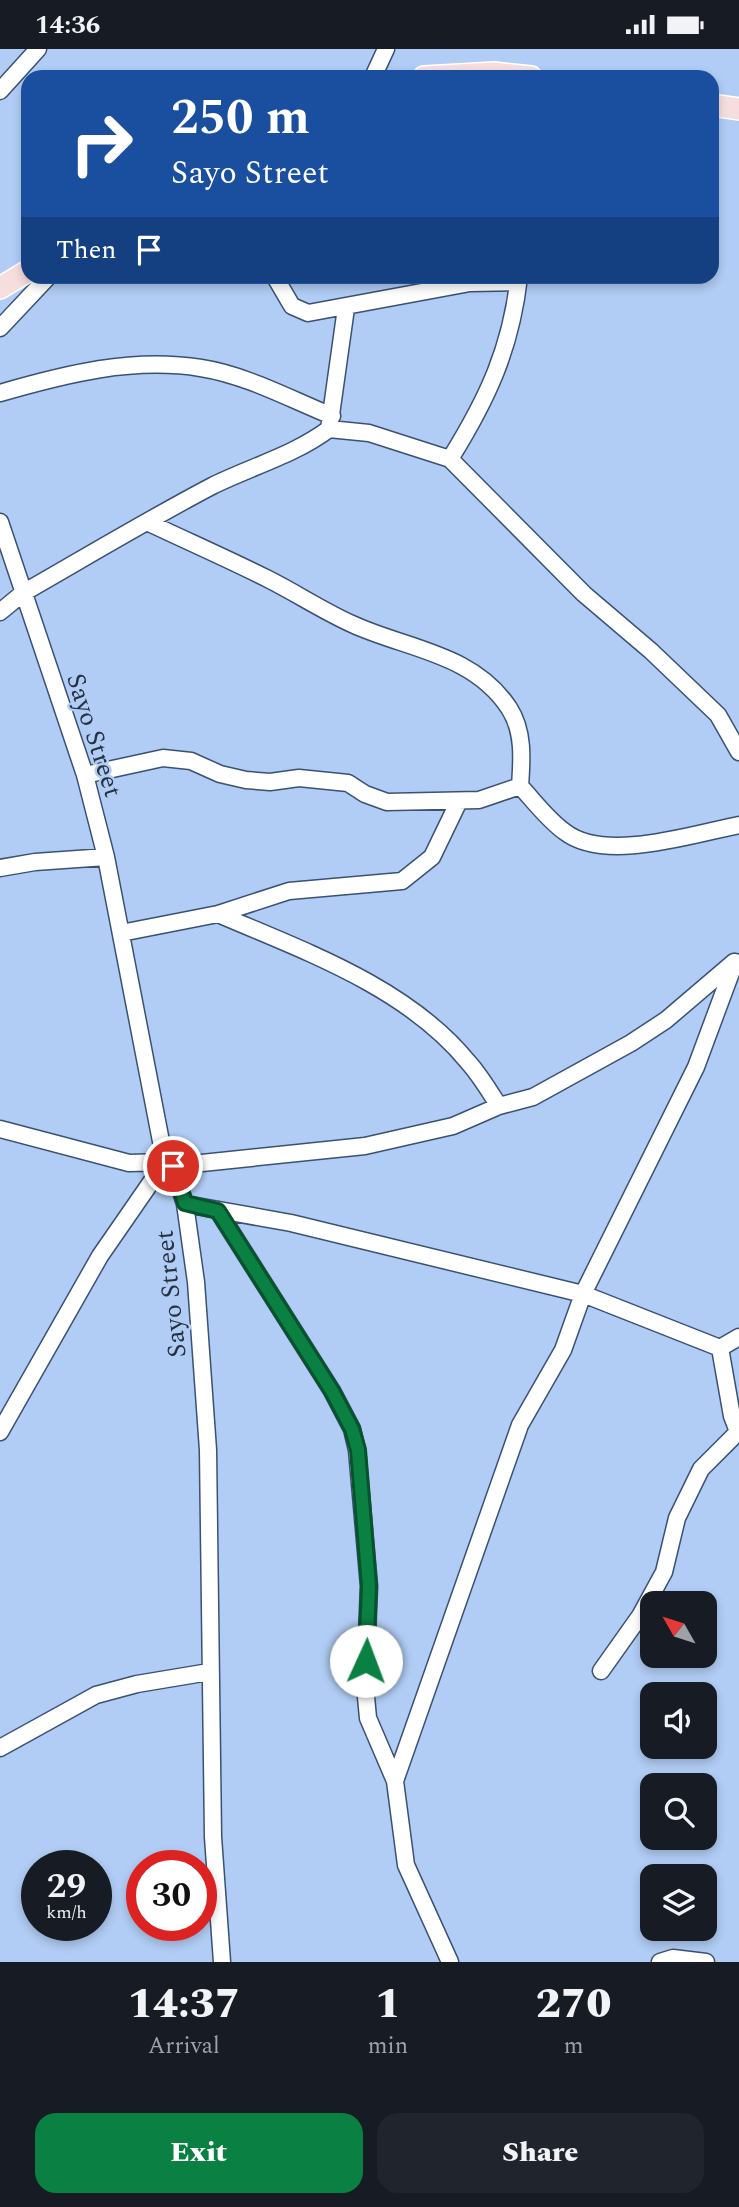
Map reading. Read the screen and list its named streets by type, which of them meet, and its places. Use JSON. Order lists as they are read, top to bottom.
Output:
{
  "streets": {
    "street": ["Sayo Street"]
  },
  "north": "top left",
  "page": {
    "status": "14:36",
    "turn": ["250 m", "Sayo Street"],
    "then": "Then",
    "speed": "29 km/h",
    "limit": "30",
    "eta": [
      "14:37",
      "Arrival",
      "1",
      "min",
      "270",
      "m"
    ],
    "buttons": ["Exit", "Share"]
  }
}
